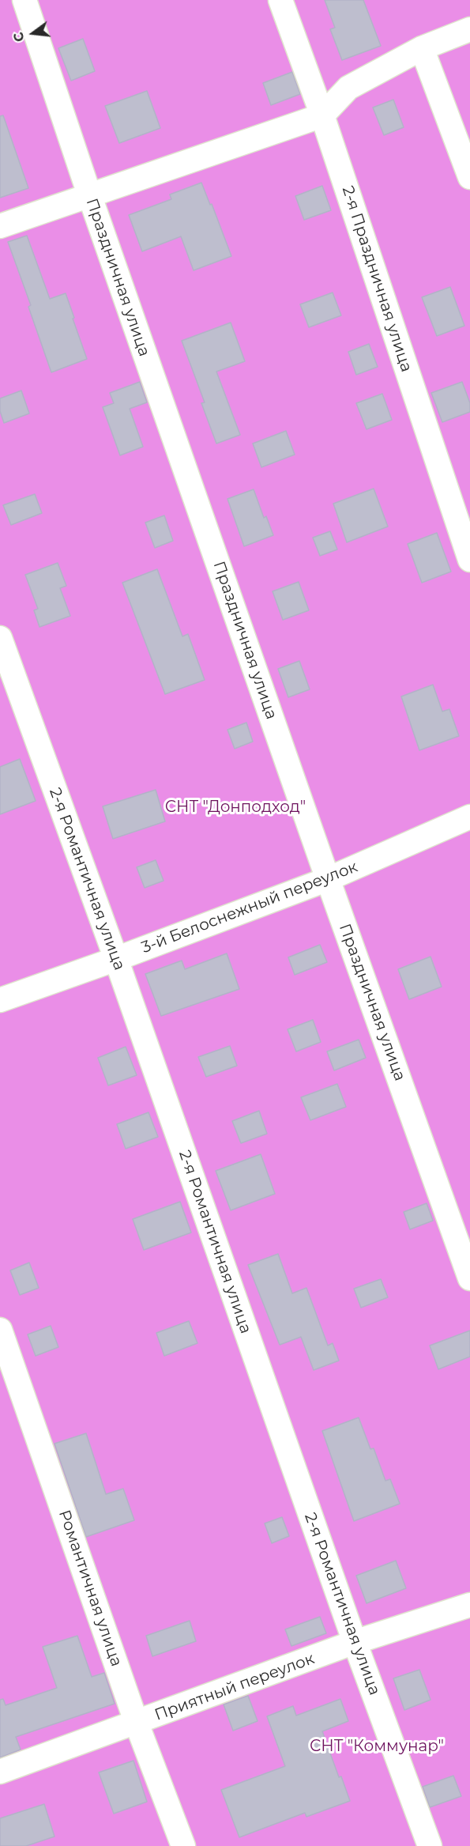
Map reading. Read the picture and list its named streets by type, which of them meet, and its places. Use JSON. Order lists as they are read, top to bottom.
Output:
{
  "streets": {
    "street": [
      "Праздничная улица",
      "2-я Праздничная улица",
      "2-я Романтичная улица",
      "3-й Белоснежный переулок",
      "Романтичная улица",
      "Приятный переулок"
    ]
  },
  "crossings": [
    ["Праздничная улица", "3-й Белоснежный переулок"],
    ["2-я Романтичная улица", "3-й Белоснежный переулок"],
    ["2-я Романтичная улица", "Приятный переулок"],
    ["Романтичная улица", "Приятный переулок"]
  ],
  "parks": ["СНТ \"Донподход\"", "СНТ \"Коммунар\""],
  "north": "left"
}
